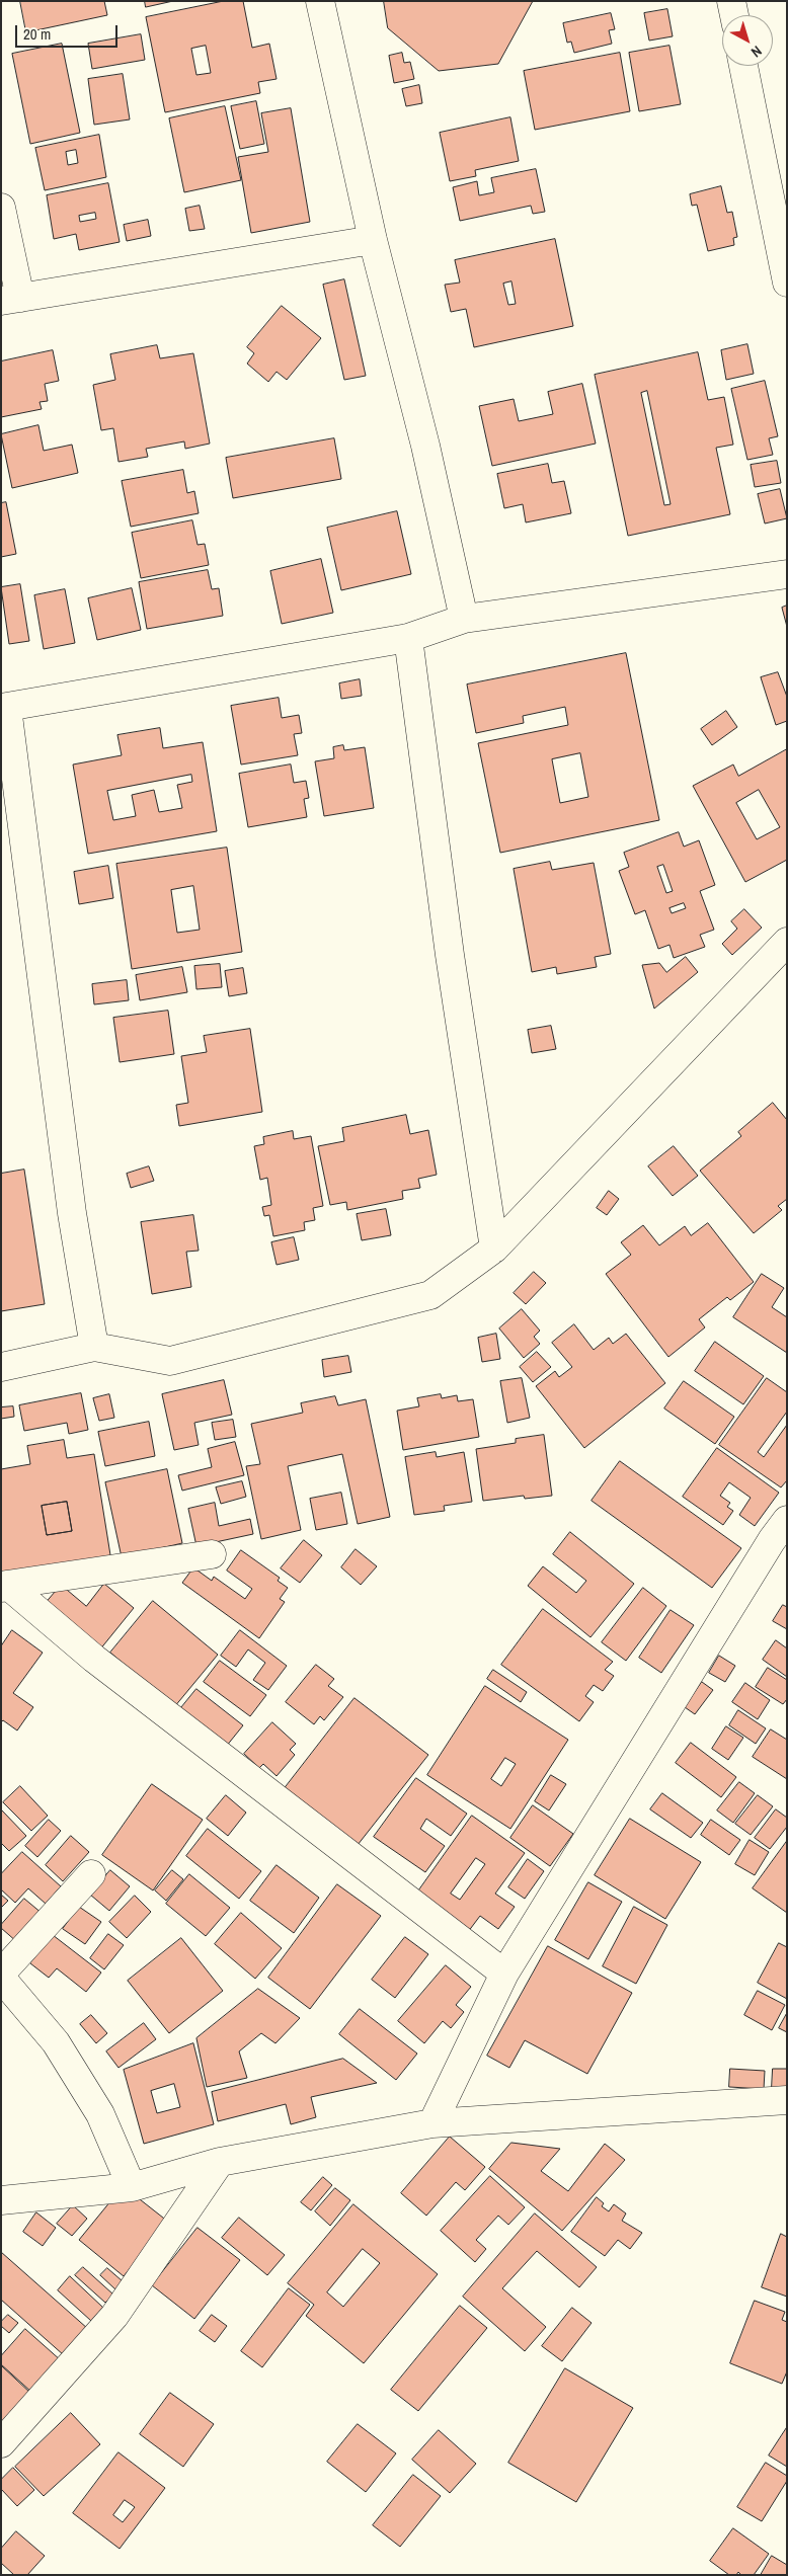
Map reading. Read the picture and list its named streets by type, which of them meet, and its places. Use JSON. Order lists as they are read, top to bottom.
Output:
{
  "scale_bar": "20 m",
  "north": "bottom right"
}
